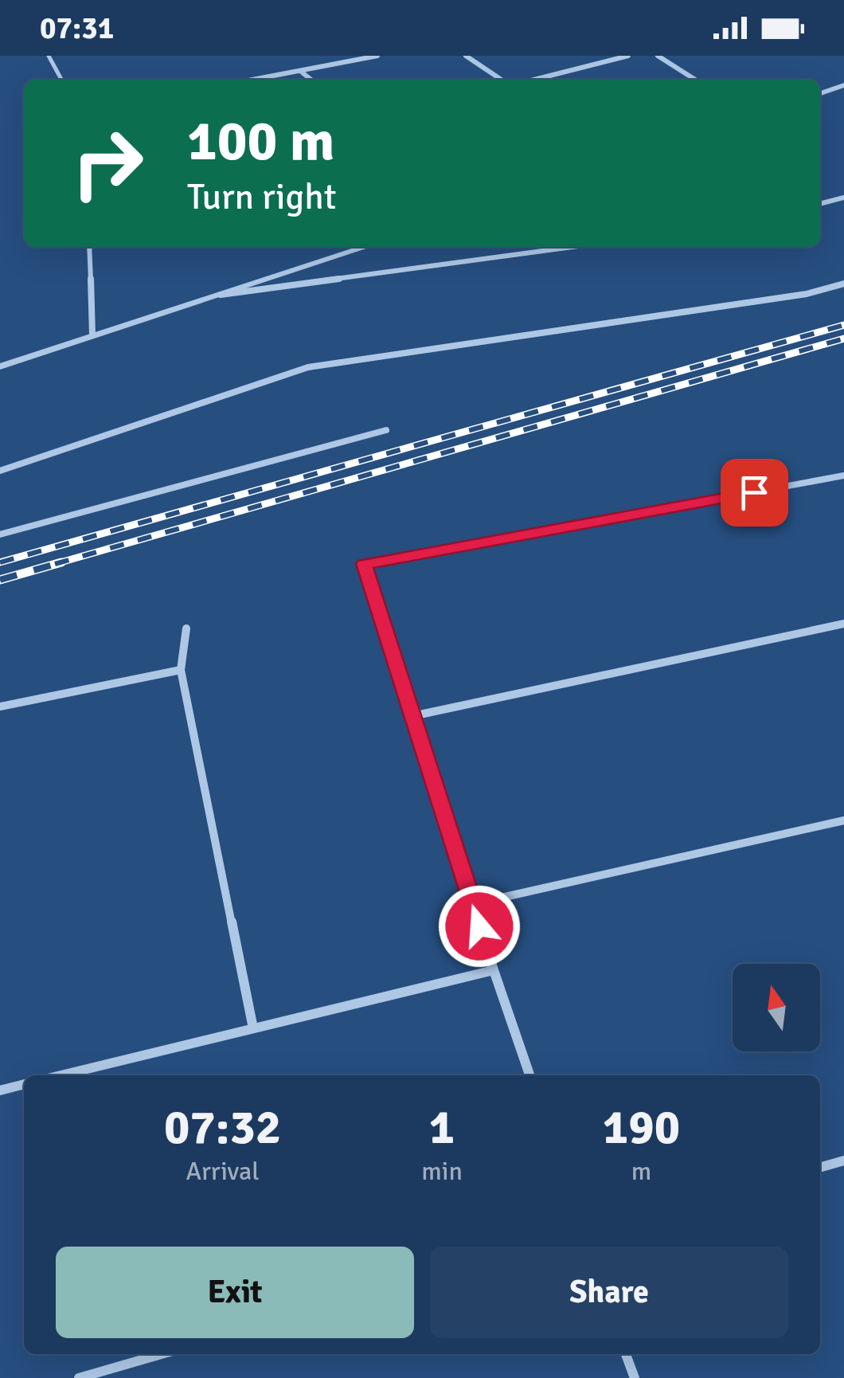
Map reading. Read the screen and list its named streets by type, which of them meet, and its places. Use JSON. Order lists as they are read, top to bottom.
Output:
{
  "north": "top",
  "page": {
    "status": "07:31",
    "turn": ["100 m", "Turn right"],
    "eta": [
      "07:32",
      "Arrival",
      "1",
      "min",
      "190",
      "m"
    ],
    "buttons": ["Exit", "Share"]
  }
}
